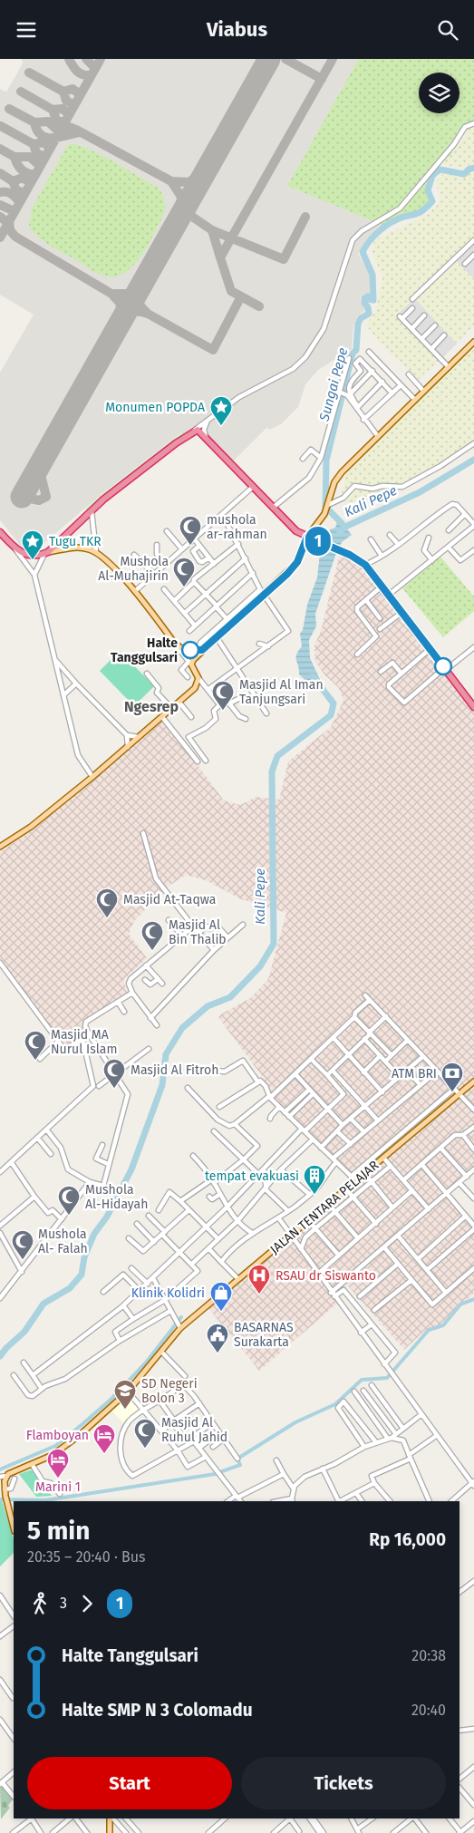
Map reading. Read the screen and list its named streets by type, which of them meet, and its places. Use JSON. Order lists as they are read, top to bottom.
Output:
{
  "streets": {
    "main road": ["JALAN TENTARA PELAJAR"]
  },
  "districts": ["Ngesrep"],
  "water": ["Sungai Pepe", "Kali Pepe"],
  "places": {
    "place": ["Monumen POPDA", "Tugu TKR"],
    "mosque": [
      "mushola ar-rahman",
      "Mushola Al-Muhajirin",
      "Masjid Al Iman Tanjungsari",
      "Masjid At-Taqwa",
      "Masjid Al Bin Thalib",
      "Masjid MA Nurul Islam",
      "Masjid Al Fitroh",
      "Mushola Al-Hidayah",
      "Mushola Al- Falah",
      "Masjid Al Ruhul Jahid"
    ],
    "other": ["Halte Tanggulsari"],
    "bank": ["ATM BRI"],
    "building": ["tempat evakuasi"],
    "hospital": ["RSAU dr Siswanto"],
    "shop": ["Klinik Kolidri"],
    "public building": ["BASARNAS Surakarta"],
    "school or university": ["SD Negeri Bolon 3"],
    "hotel": ["Flamboyan", "Marini 1"]
  },
  "lines": ["bus line 1"],
  "page": {
    "header": "Viabus",
    "on_map": "1",
    "heading": ["5 min", "20:35 – 20:40 · Bus", "Rp 16,000"],
    "legs": ["3", "1"],
    "list": [
      {
        "name": "Halte Tanggulsari",
        "value": "20:38"
      },
      {
        "name": "Halte SMP N 3 Colomadu",
        "value": "20:40"
      }
    ],
    "buttons": ["Start", "Tickets"]
  }
}
